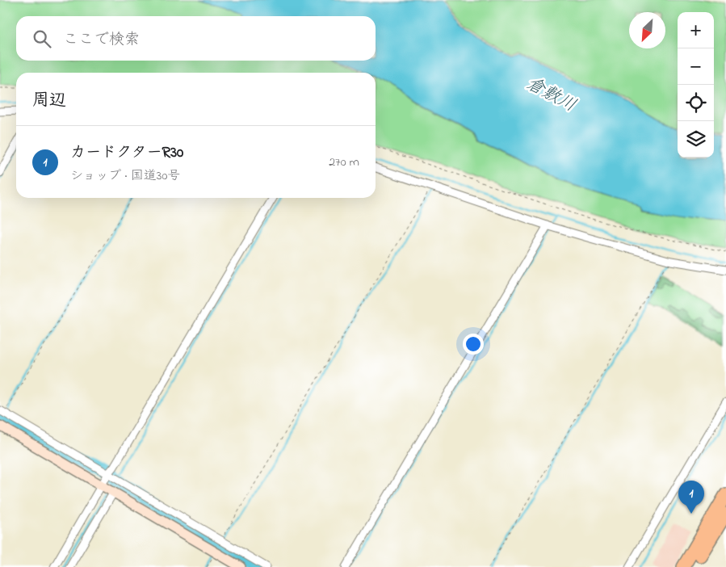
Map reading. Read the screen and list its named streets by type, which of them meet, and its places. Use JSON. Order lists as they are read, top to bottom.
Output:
{
  "water": ["倉敷川"],
  "north": "bottom left",
  "page": {
    "map_buttons": ["+", "−"],
    "search": "ここで検索",
    "heading": "周辺",
    "list": [
      {
        "mark": "1",
        "name": "カードクターR30",
        "note": "ショップ · 国道30号",
        "value": "270 m"
      }
    ],
    "pins": "1"
  }
}
